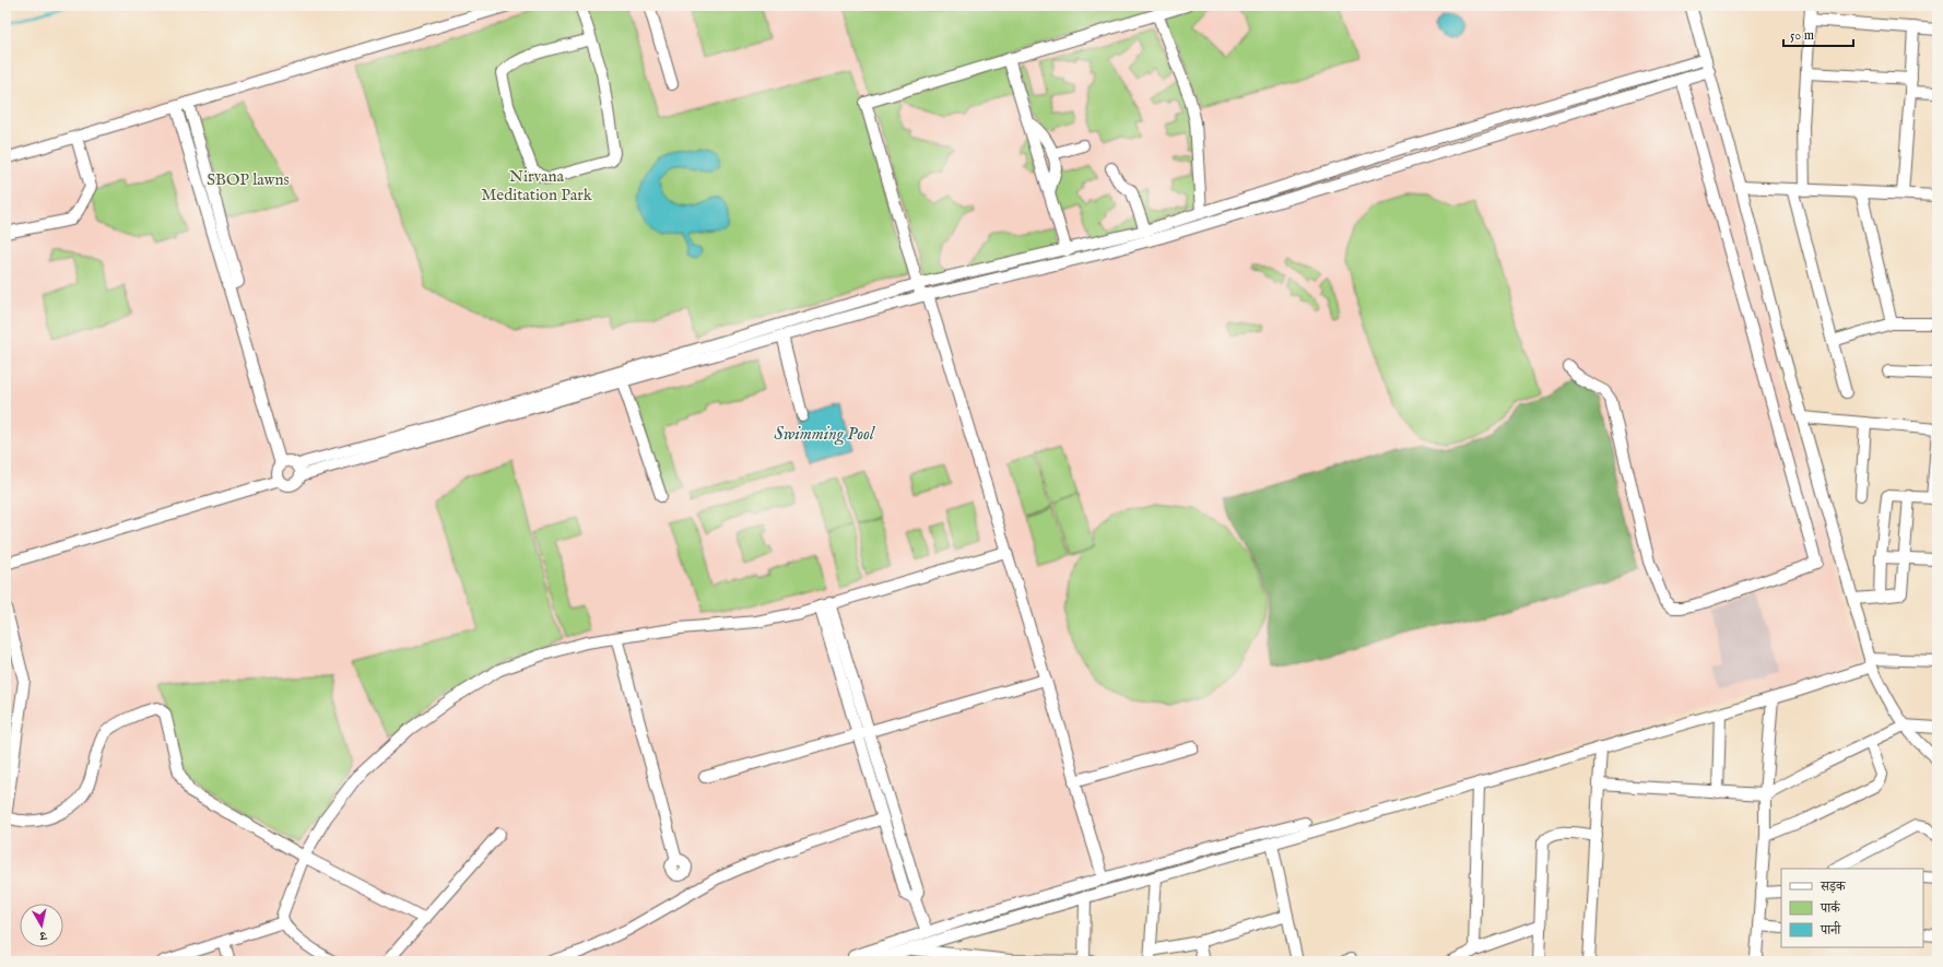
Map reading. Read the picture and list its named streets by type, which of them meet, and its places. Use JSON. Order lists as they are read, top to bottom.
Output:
{
  "water": ["Swimming Pool"],
  "parks": ["Nirvana Meditation Park", "SBOP lawns"],
  "legend": ["सड़क", "पार्क", "पानी"],
  "scale_bar": "50 m",
  "north": "bottom"
}
